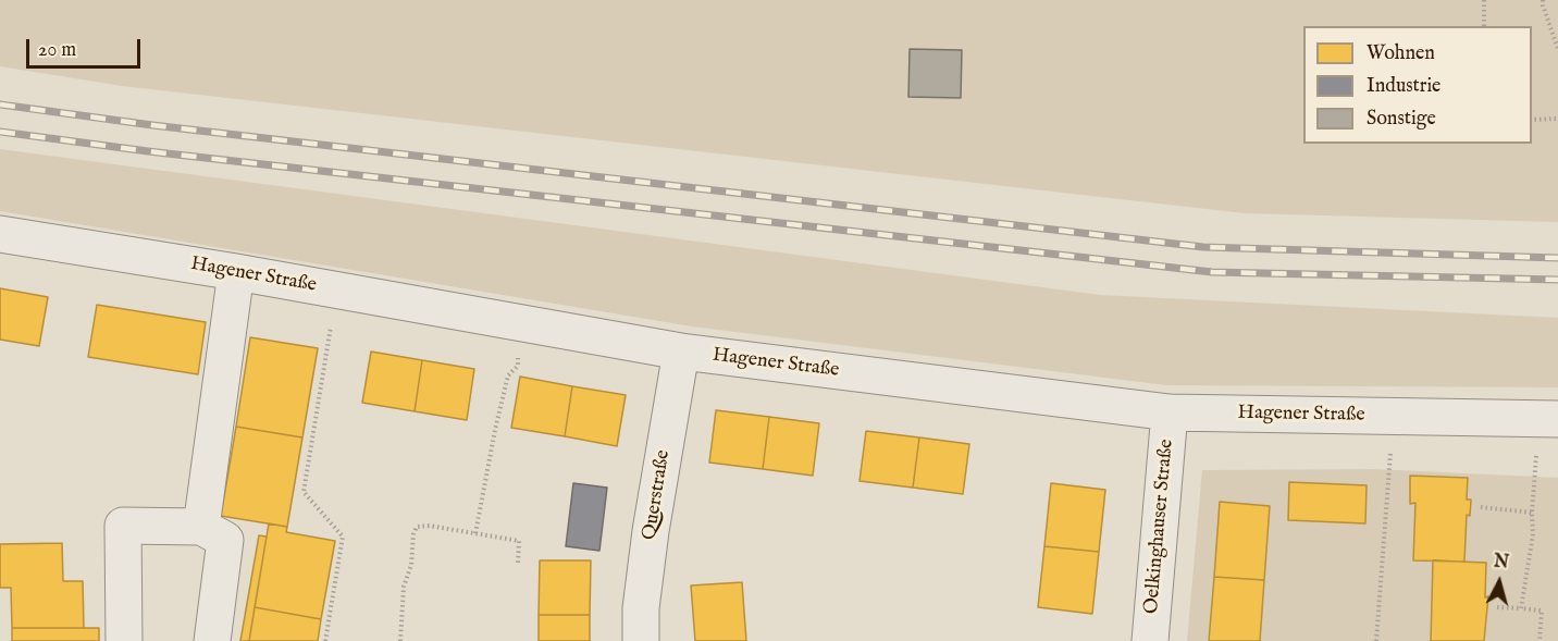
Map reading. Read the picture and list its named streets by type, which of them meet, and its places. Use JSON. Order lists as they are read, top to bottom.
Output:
{
  "streets": {
    "street": ["Hagener Straße", "Querstraße", "Oelkinghauser Straße"]
  },
  "crossings": [
    ["Hagener Straße", "Querstraße"],
    ["Hagener Straße", "Oelkinghauser Straße"]
  ],
  "legend": ["Wohnen", "Industrie", "Sonstige"],
  "scale_bar": "20 m",
  "north": "top"
}
